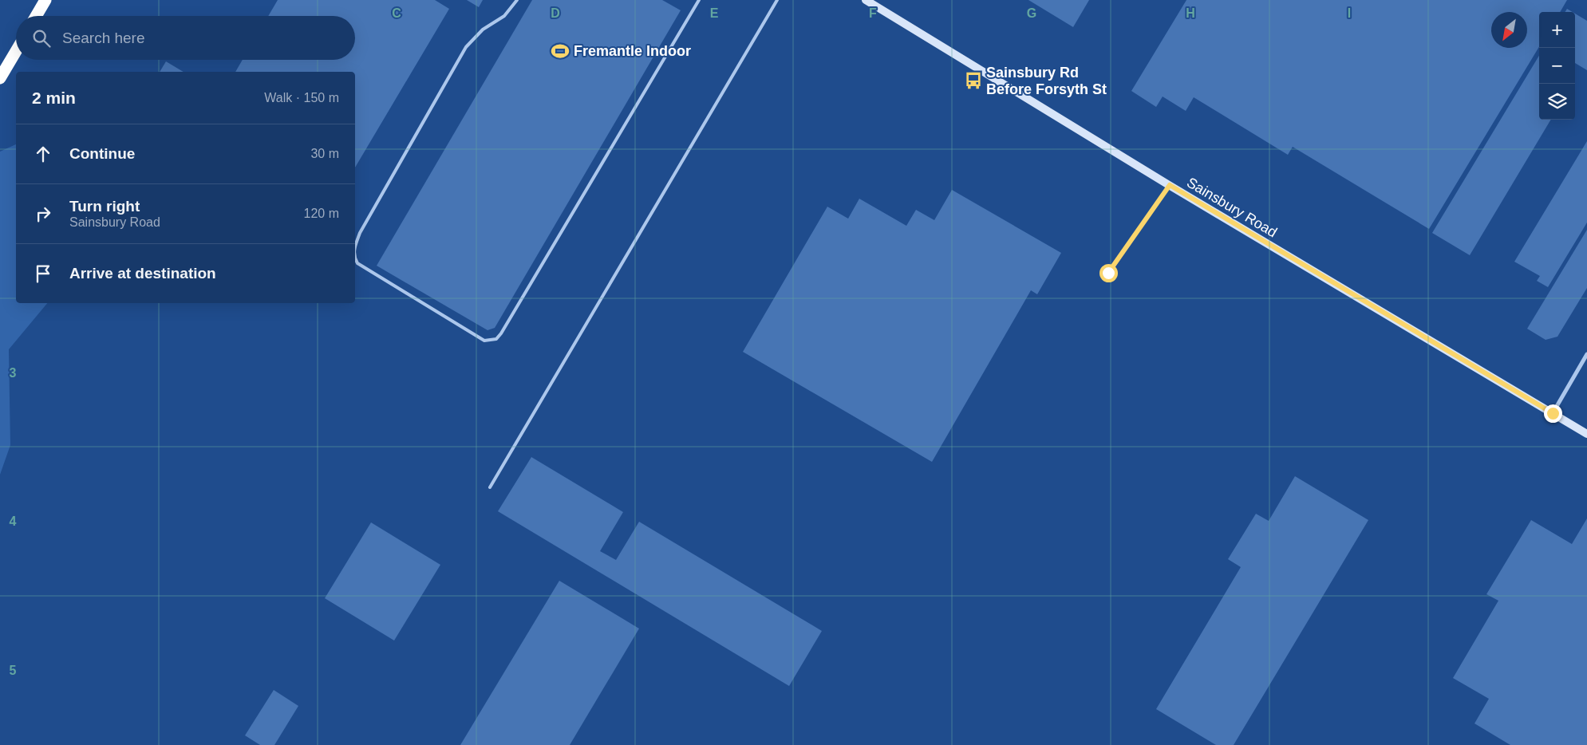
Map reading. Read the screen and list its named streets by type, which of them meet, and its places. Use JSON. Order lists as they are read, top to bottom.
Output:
{
  "streets": {
    "street": ["Sainsbury Road"]
  },
  "places": {
    "sports": ["Fremantle Indoor"],
    "bus stop": ["Sainsbury Rd Before Forsyth St"]
  },
  "north": "bottom left",
  "page": {
    "map_buttons": ["+", "−"],
    "search": "Search here",
    "heading": ["2 min", "Walk · 150 m"],
    "list": [
      ["Continue", "30 m"],
      ["Turn right", "Sainsbury Road", "120 m"],
      "Arrive at destination"
    ]
  },
  "grid": {
    "columns": [
      "C",
      "D",
      "E",
      "F",
      "G",
      "H",
      "I"
    ],
    "rows": ["3", "4", "5"]
  }
}
